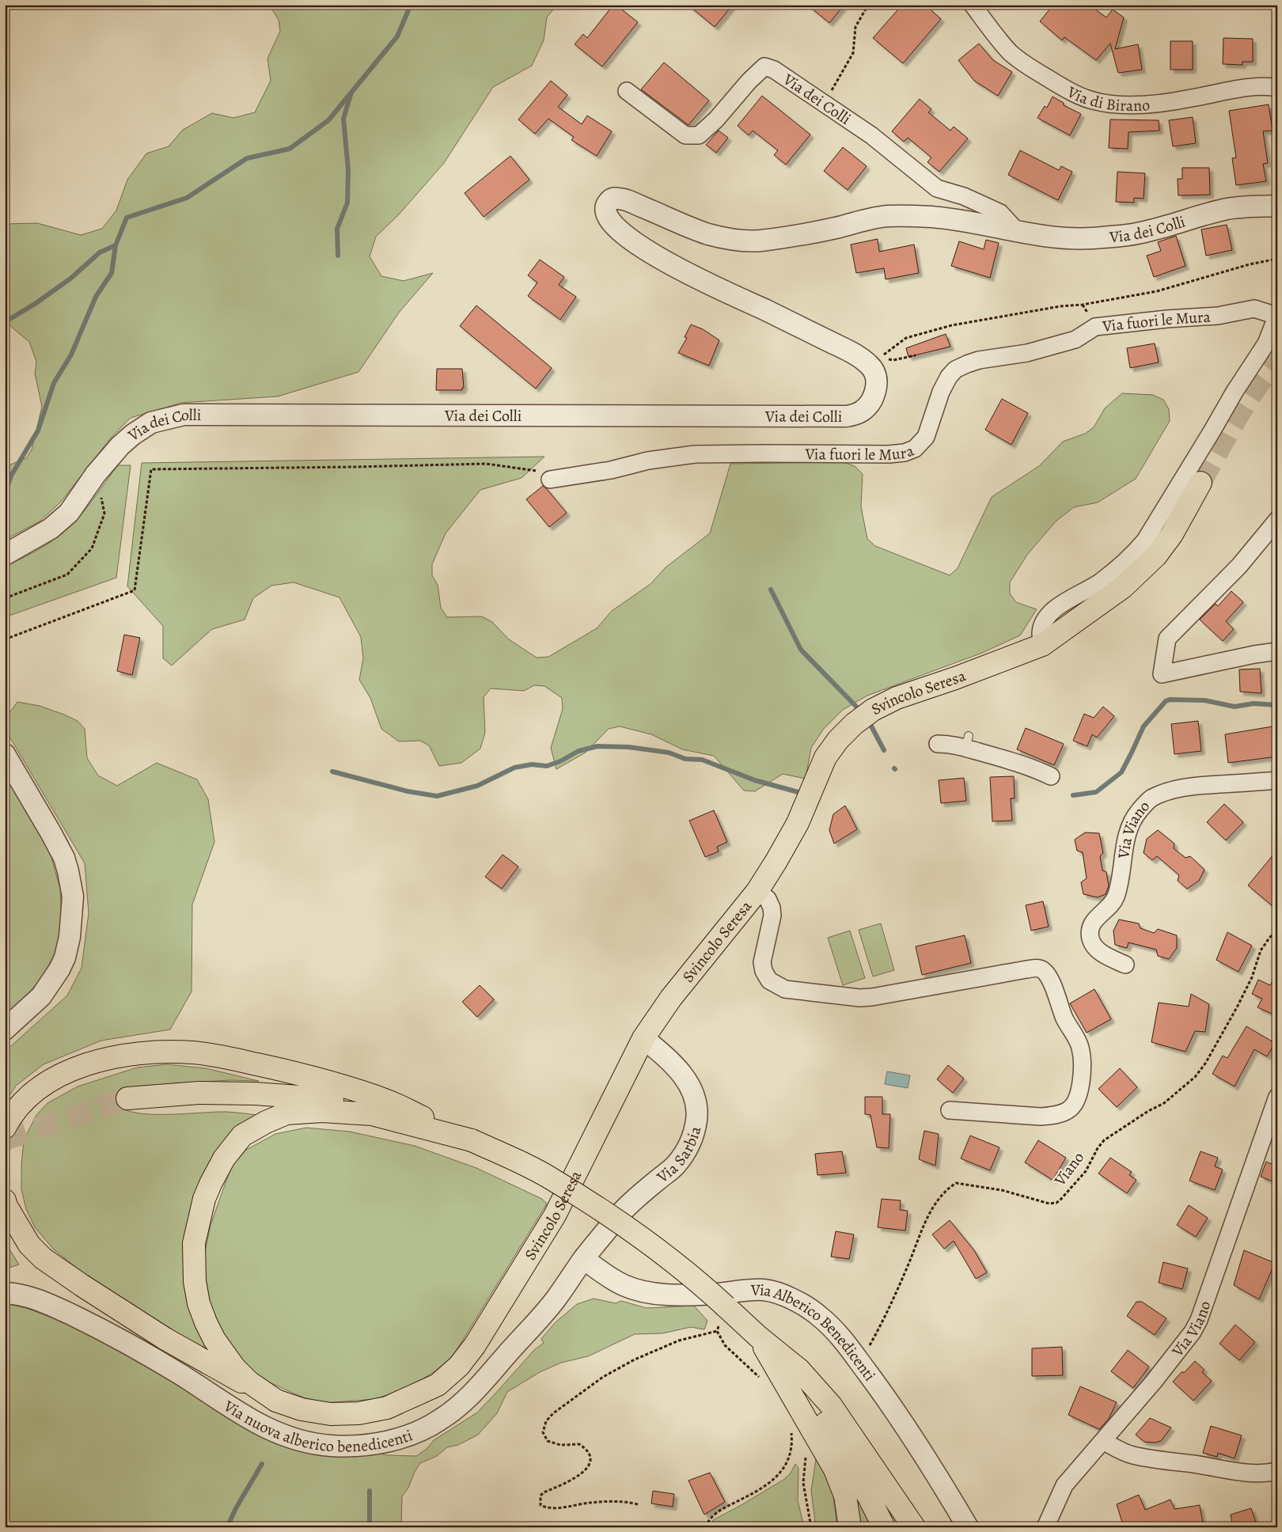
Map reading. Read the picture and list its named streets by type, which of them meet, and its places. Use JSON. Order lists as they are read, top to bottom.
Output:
{
  "streets": {
    "main road": ["Svincolo Seresa"],
    "street": [
      "Via di Birano",
      "Via dei Colli",
      "Via fuori le Mura",
      "Via Viano",
      "Via Sarbia",
      "Via Alberico Benedicenti",
      "Via nuova alberico benedicenti"
    ],
    "path": ["Viano"]
  },
  "crossings": [
    ["Via fuori le Mura", "Svincolo Seresa"],
    ["Svincolo Seresa", "Via Sarbia"],
    ["Via Sarbia", "Via Alberico Benedicenti"],
    ["Via Sarbia", "Via nuova alberico benedicenti"],
    ["Via Alberico Benedicenti", "Via nuova alberico benedicenti"]
  ]
}
